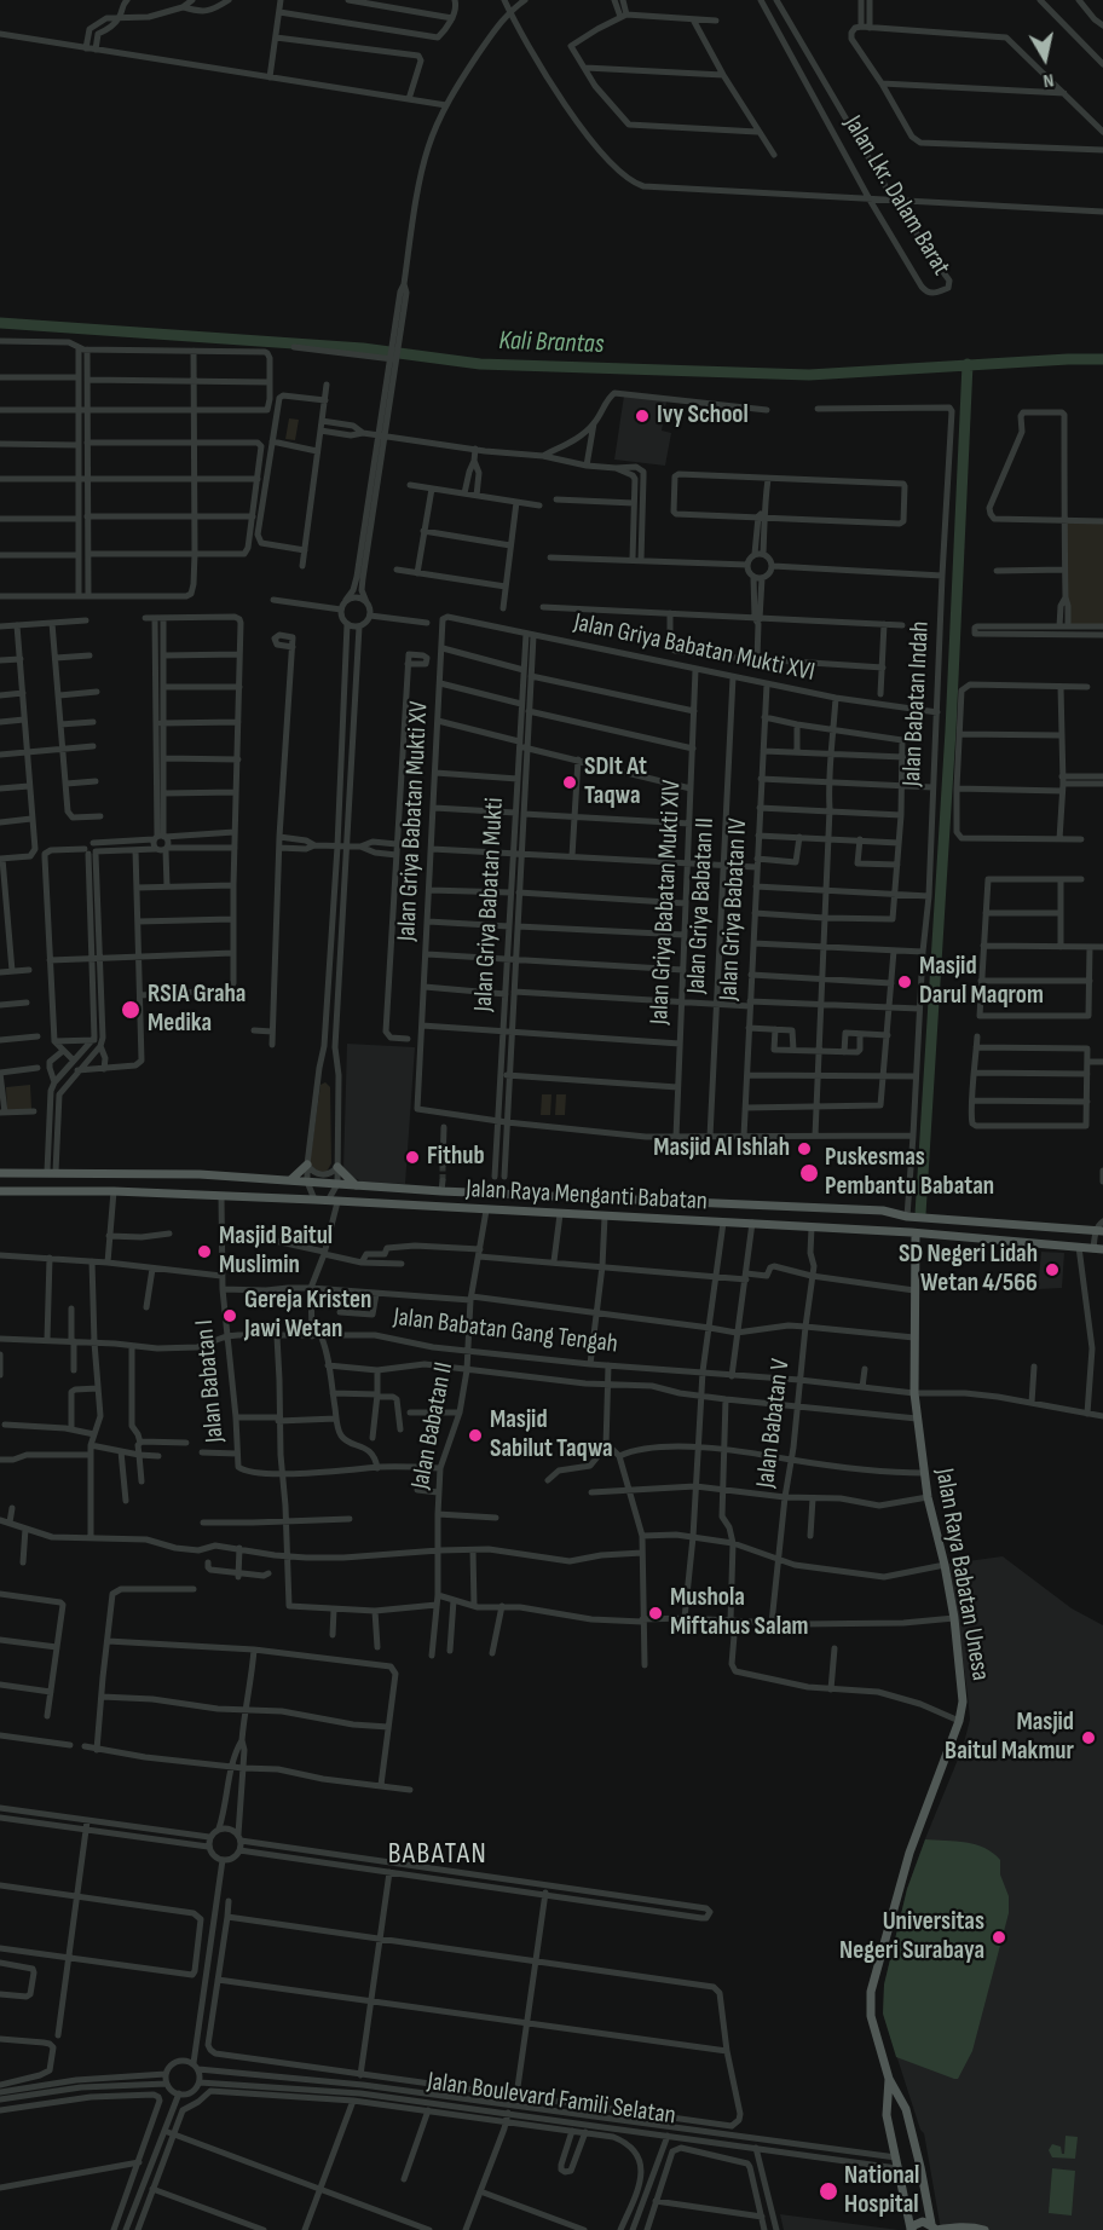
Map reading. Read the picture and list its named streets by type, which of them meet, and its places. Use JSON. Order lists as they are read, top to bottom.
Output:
{
  "streets": {
    "main road": ["Jalan Raya Menganti Babatan", "Jalan Raya Babatan Unesa"],
    "street": [
      "Jalan Lkr. Dalam Barat",
      "Jalan Griya Babatan Mukti XVI",
      "Jalan Babatan Indah",
      "Jalan Griya Babatan Mukti XV",
      "Jalan Griya Babatan Mukti XIV",
      "Jalan Griya Babatan Mukti",
      "Jalan Griya Babatan II",
      "Jalan Griya Babatan IV",
      "Jalan Babatan Gang Tengah",
      "Jalan Babatan I",
      "Jalan Babatan V",
      "Jalan Babatan II",
      "Jalan Boulevard Famili Selatan"
    ]
  },
  "crossings": [
    ["Jalan Griya Babatan Mukti XVI", "Jalan Babatan Indah"],
    ["Jalan Griya Babatan Mukti XVI", "Jalan Griya Babatan Mukti XV"],
    ["Jalan Griya Babatan Mukti XVI", "Jalan Griya Babatan Mukti XIV"],
    ["Jalan Griya Babatan Mukti XVI", "Jalan Griya Babatan Mukti"],
    ["Jalan Griya Babatan Mukti XVI", "Jalan Griya Babatan II"],
    ["Jalan Griya Babatan Mukti XVI", "Jalan Griya Babatan IV"],
    ["Jalan Babatan Indah", "Jalan Raya Menganti Babatan"],
    ["Jalan Griya Babatan Mukti XV", "Jalan Griya Babatan Mukti"],
    ["Jalan Griya Babatan Mukti", "Jalan Raya Menganti Babatan"],
    ["Jalan Raya Menganti Babatan", "Jalan Babatan I"],
    ["Jalan Raya Menganti Babatan", "Jalan Babatan V"],
    ["Jalan Raya Menganti Babatan", "Jalan Babatan II"],
    ["Jalan Raya Menganti Babatan", "Jalan Raya Babatan Unesa"],
    ["Jalan Babatan Gang Tengah", "Jalan Babatan I"],
    ["Jalan Babatan Gang Tengah", "Jalan Babatan V"],
    ["Jalan Babatan Gang Tengah", "Jalan Babatan II"],
    ["Jalan Babatan Gang Tengah", "Jalan Raya Babatan Unesa"],
    ["Jalan Babatan I", "Jalan Babatan II"]
  ],
  "districts": ["BABATAN"],
  "water": ["Kali Brantas"],
  "places": [
    "Ivy School",
    "SDIt At Taqwa",
    "Masjid Darul Maqrom",
    "RSIA Graha Medika",
    "Masjid Al Ishlah",
    "Fithub",
    "Puskesmas Pembantu Babatan",
    "Masjid Baitul Muslimin",
    "SD Negeri Lidah Wetan 4/566",
    "Gereja Kristen Jawi Wetan",
    "Masjid Sabilut Taqwa",
    "Mushola Miftahus Salam",
    "Masjid Baitul Makmur",
    "Universitas Negeri Surabaya",
    "National Hospital"
  ],
  "north": "bottom"
}
